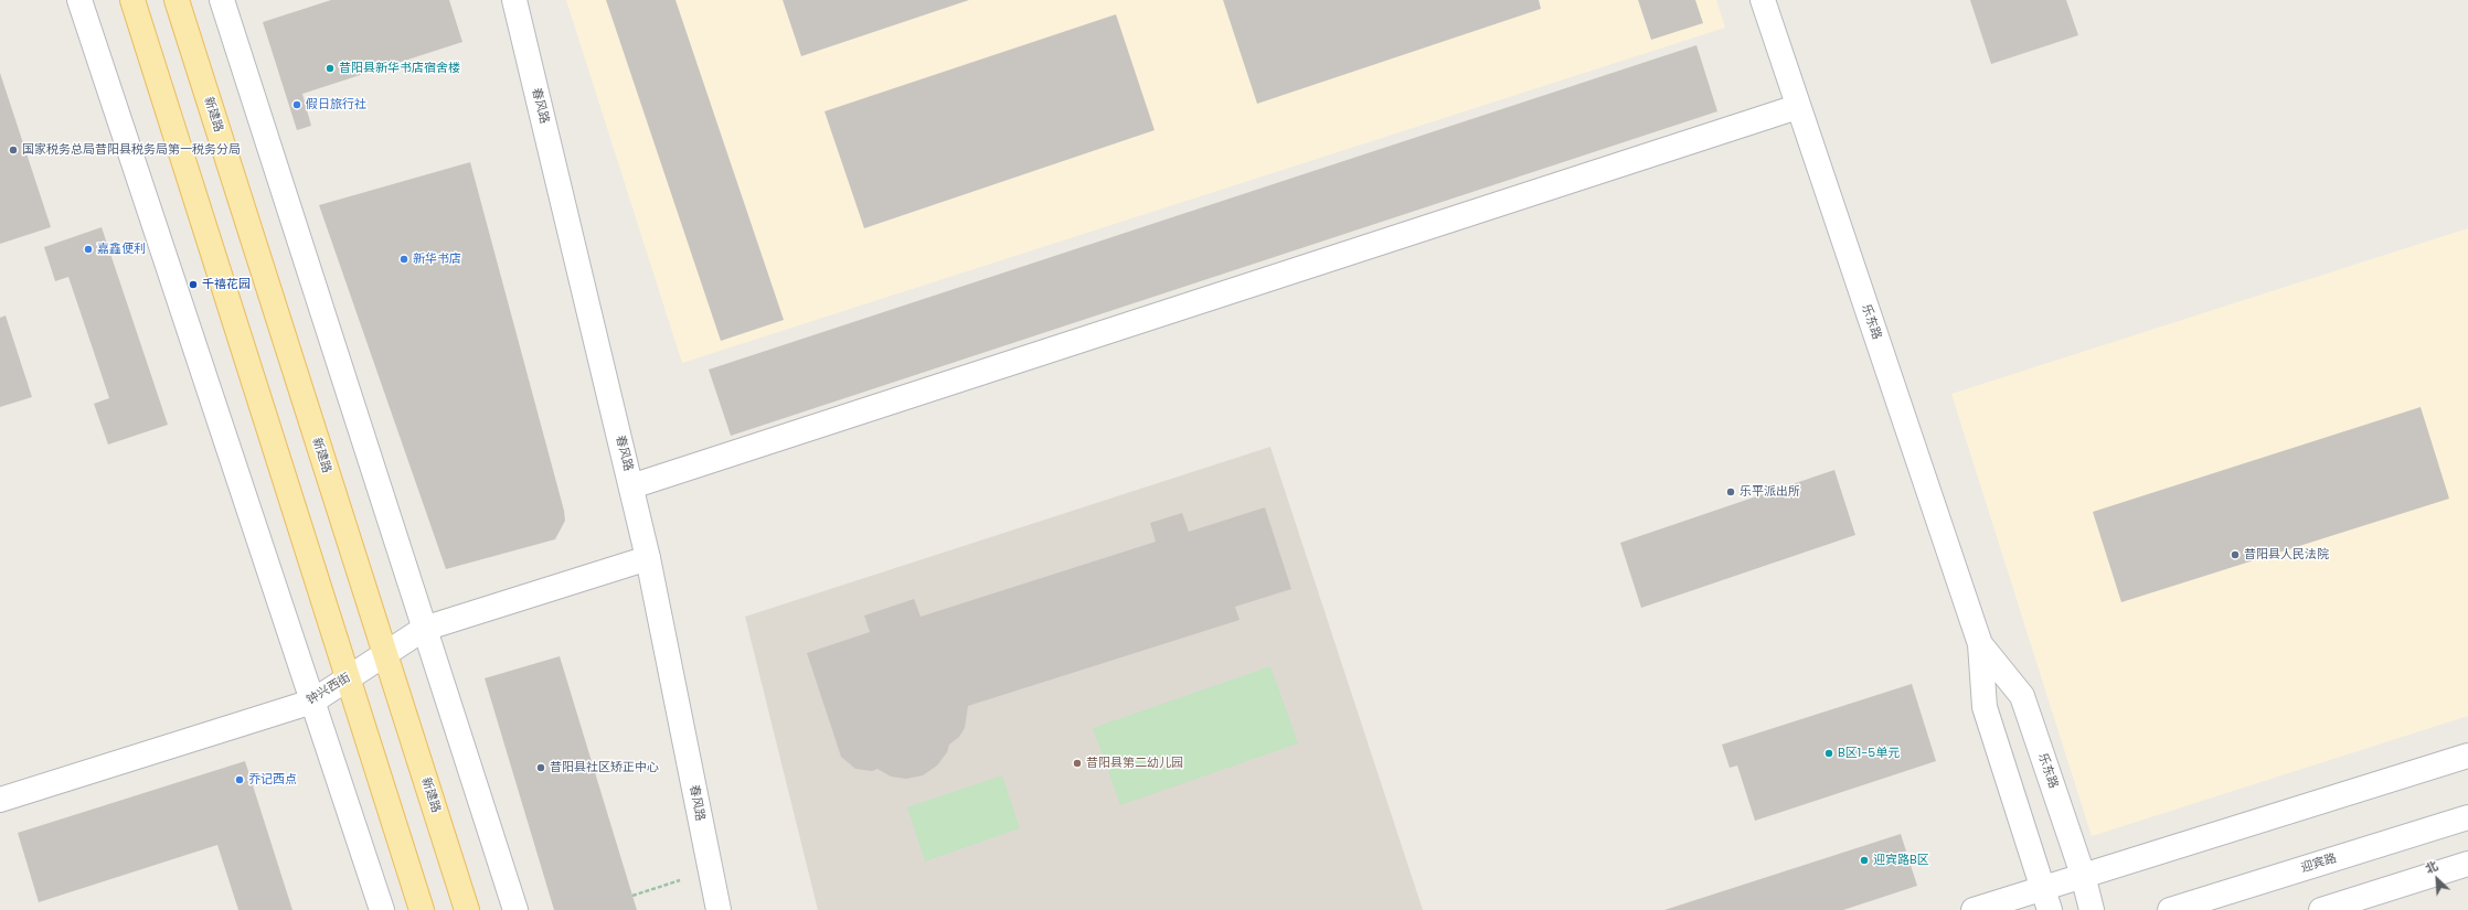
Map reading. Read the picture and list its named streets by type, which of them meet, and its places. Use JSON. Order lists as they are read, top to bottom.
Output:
{
  "streets": {
    "main road": [
      "春风路",
      "新建路",
      "乐东路",
      "钟兴西街",
      "迎宾路"
    ]
  },
  "crossings": [
    ["春风路", "钟兴西街"],
    ["新建路", "钟兴西街"]
  ],
  "places": [
    "昔阳县新华书店宿舍楼",
    "假日旅行社",
    "国家税务总局昔阳县税务局第一税务分局",
    "嘉鑫便利",
    "新华书店",
    "千禧花园",
    "乐平派出所",
    "昔阳县人民法院",
    "B区1-5单元",
    "昔阳县第二幼儿园",
    "昔阳县社区矫正中心",
    "乔记西点",
    "迎宾路B区"
  ],
  "north": "top left"
}
